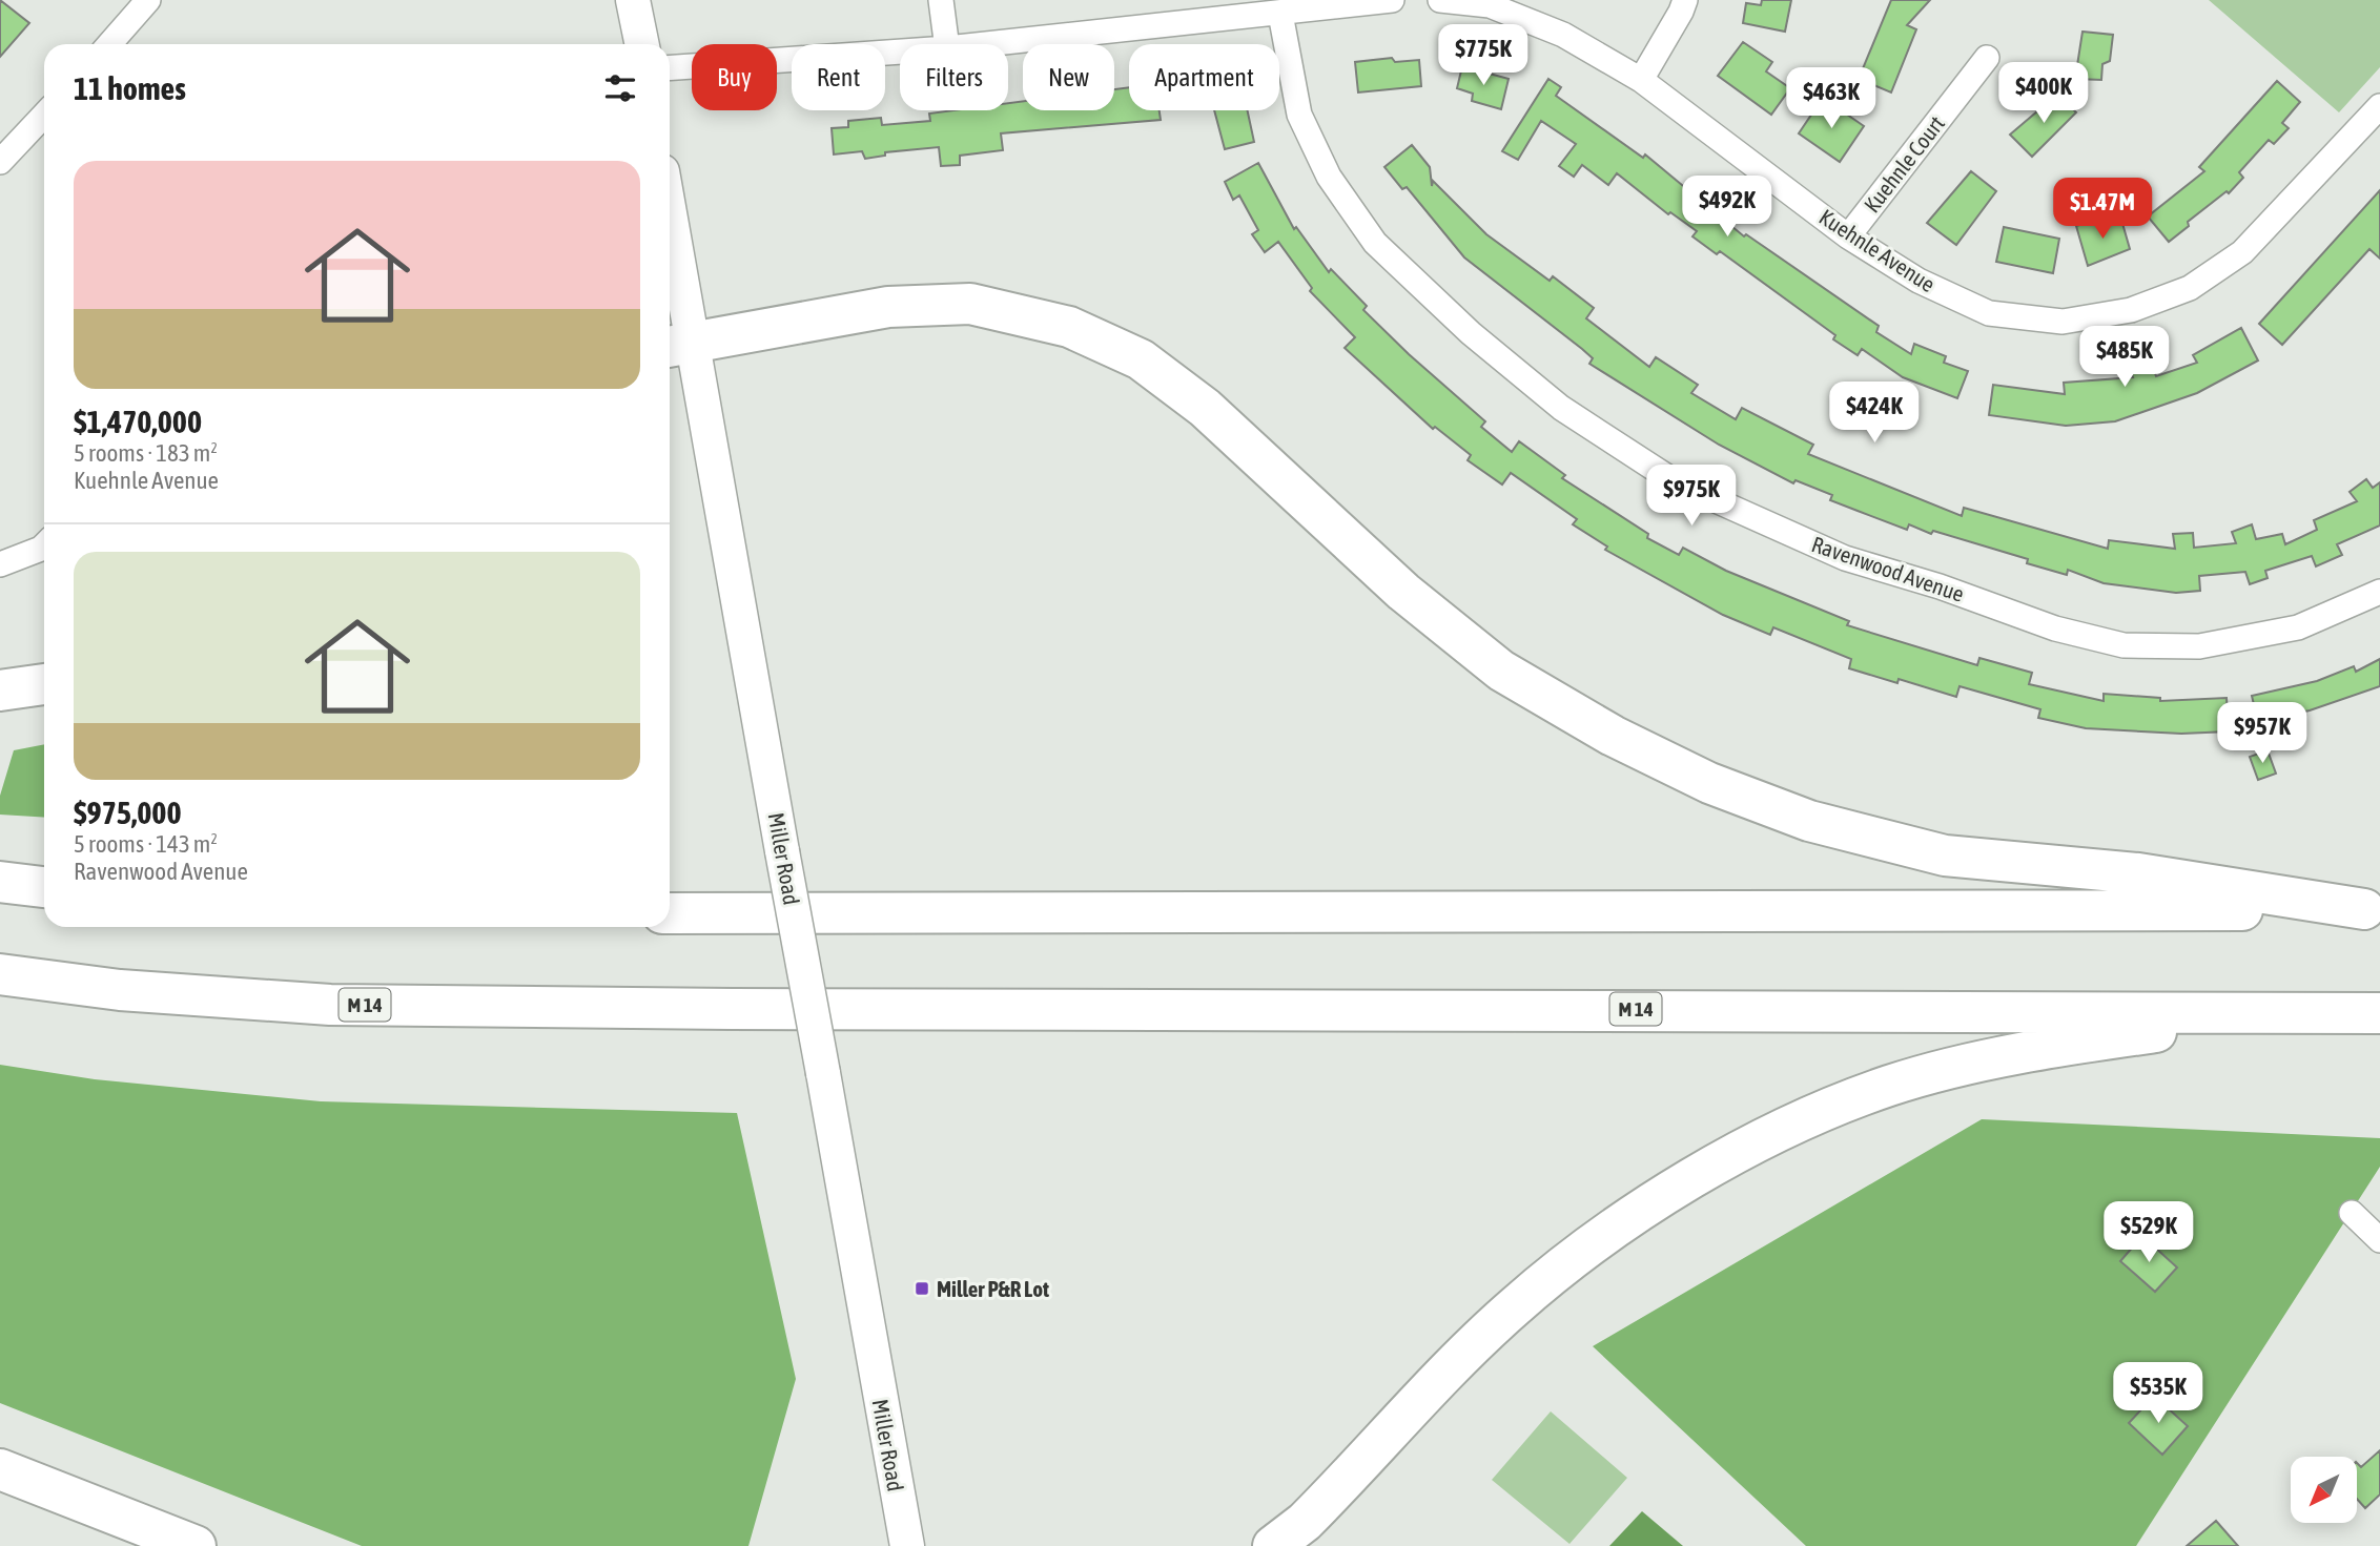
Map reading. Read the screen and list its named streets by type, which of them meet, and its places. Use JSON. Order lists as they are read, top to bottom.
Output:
{
  "streets": {
    "highway": ["M 14"],
    "main road": ["Miller Road"],
    "street": ["Kuehnle Court", "Kuehnle Avenue", "Ravenwood Avenue"]
  },
  "crossings": [
    ["Kuehnle Court", "Kuehnle Avenue"]
  ],
  "places": {
    "transit": ["Miller P&R Lot"]
  },
  "north": "bottom left",
  "page": {
    "price": [
      "$775K",
      "$400K",
      "$463K",
      "$492K",
      "$1.47M",
      "$485K",
      "$424K",
      "$975K",
      "$957K",
      "$529K",
      "$535K"
    ],
    "chip": [
      "Buy",
      "Rent",
      "Filters",
      "New",
      "Apartment"
    ],
    "heading": "11 homes",
    "list": [
      {
        "name": "$1,470,000",
        "note": "5 rooms · 183 m² · Kuehnle Avenue"
      },
      {
        "name": "$975,000",
        "note": "5 rooms · 143 m² · Ravenwood Avenue"
      }
    ]
  }
}
